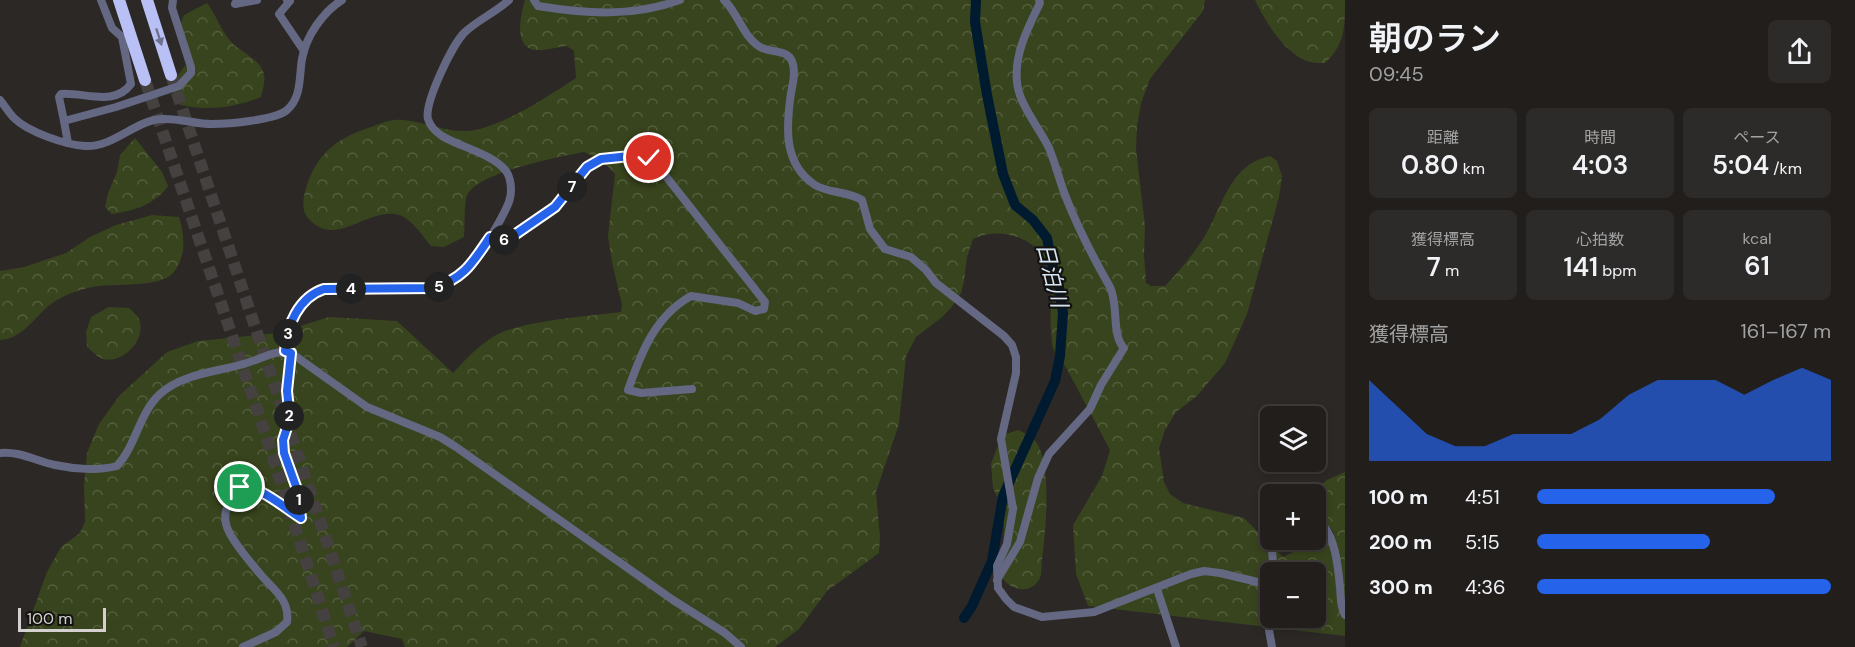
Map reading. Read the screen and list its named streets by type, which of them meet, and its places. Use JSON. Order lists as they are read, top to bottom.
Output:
{
  "water": ["日泊川"],
  "scale_bar": "100 m",
  "page": {
    "heading": ["朝のラン", "09:45"],
    "stats": [
      ["距離", "0.80 km"],
      ["時間", "4:03"],
      ["ペース", "5:04 /km"],
      ["獲得標高", "7 m"],
      ["心拍数", "141 bpm"],
      ["kcal", "61"]
    ],
    "pins": [
      "7",
      "6",
      "5",
      "4",
      "3",
      "2",
      "1"
    ],
    "chart": ["獲得標高", "161–167 m"],
    "map_buttons": ["+", "−"],
    "list": [
      {
        "name": "100 m",
        "note": "4:51"
      },
      {
        "name": "200 m",
        "note": "5:15"
      },
      {
        "name": "300 m",
        "note": "4:36"
      }
    ],
    "scale": "100 m"
  }
}
